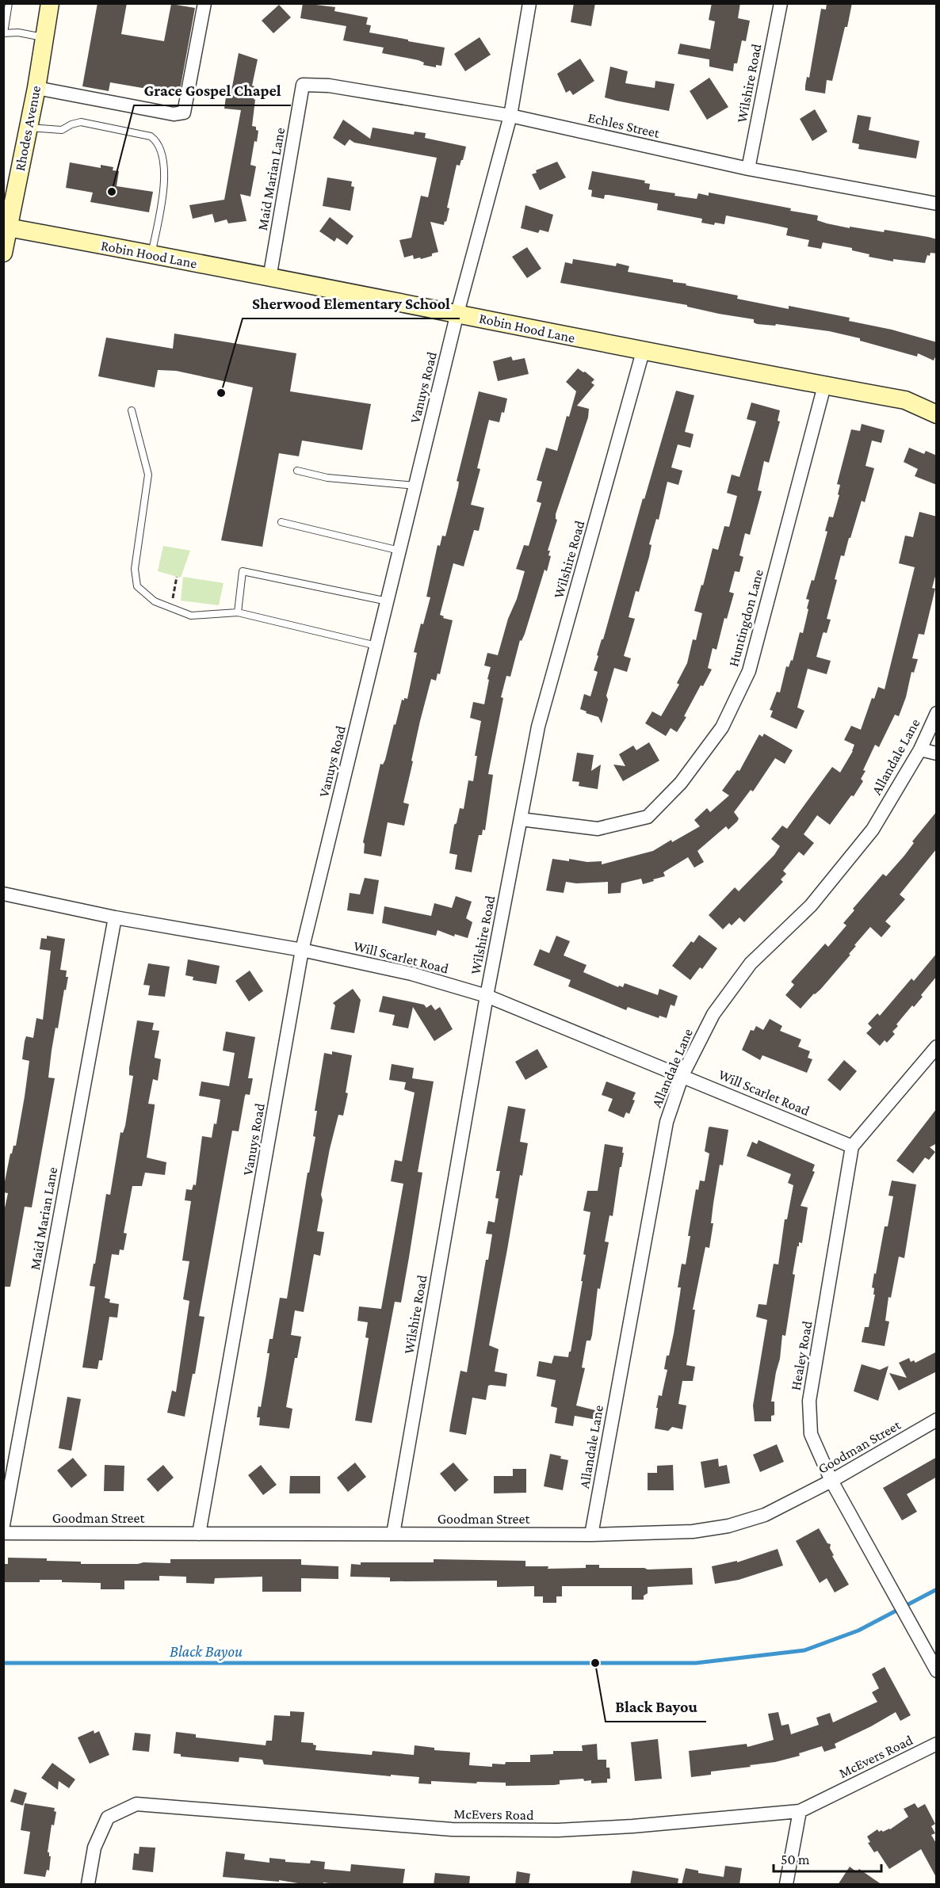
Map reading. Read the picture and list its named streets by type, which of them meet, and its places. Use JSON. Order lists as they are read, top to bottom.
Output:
{
  "streets": {
    "street": [
      "Wilshire Road",
      "Echles Street",
      "Rhodes Avenue",
      "Maid Marian Lane",
      "Robin Hood Lane",
      "Vanuys Road",
      "Huntingdon Lane",
      "Allandale Lane",
      "Will Scarlet Road",
      "Healey Road",
      "Goodman Street",
      "McEvers Road"
    ]
  },
  "crossings": [
    ["Wilshire Road", "Echles Street"],
    ["Wilshire Road", "Robin Hood Lane"],
    ["Wilshire Road", "Huntingdon Lane"],
    ["Wilshire Road", "Will Scarlet Road"],
    ["Wilshire Road", "Goodman Street"],
    ["Echles Street", "Maid Marian Lane"],
    ["Echles Street", "Vanuys Road"],
    ["Rhodes Avenue", "Robin Hood Lane"],
    ["Maid Marian Lane", "Robin Hood Lane"],
    ["Maid Marian Lane", "Will Scarlet Road"],
    ["Robin Hood Lane", "Vanuys Road"],
    ["Robin Hood Lane", "Huntingdon Lane"],
    ["Vanuys Road", "Will Scarlet Road"],
    ["Vanuys Road", "Goodman Street"],
    ["Allandale Lane", "Will Scarlet Road"],
    ["Allandale Lane", "Goodman Street"],
    ["Will Scarlet Road", "Healey Road"],
    ["Healey Road", "Goodman Street"]
  ],
  "water": ["Black Bayou"],
  "places": ["Grace Gospel Chapel", "Sherwood Elementary School", "Black Bayou"],
  "scale_bar": "50 m"
}
